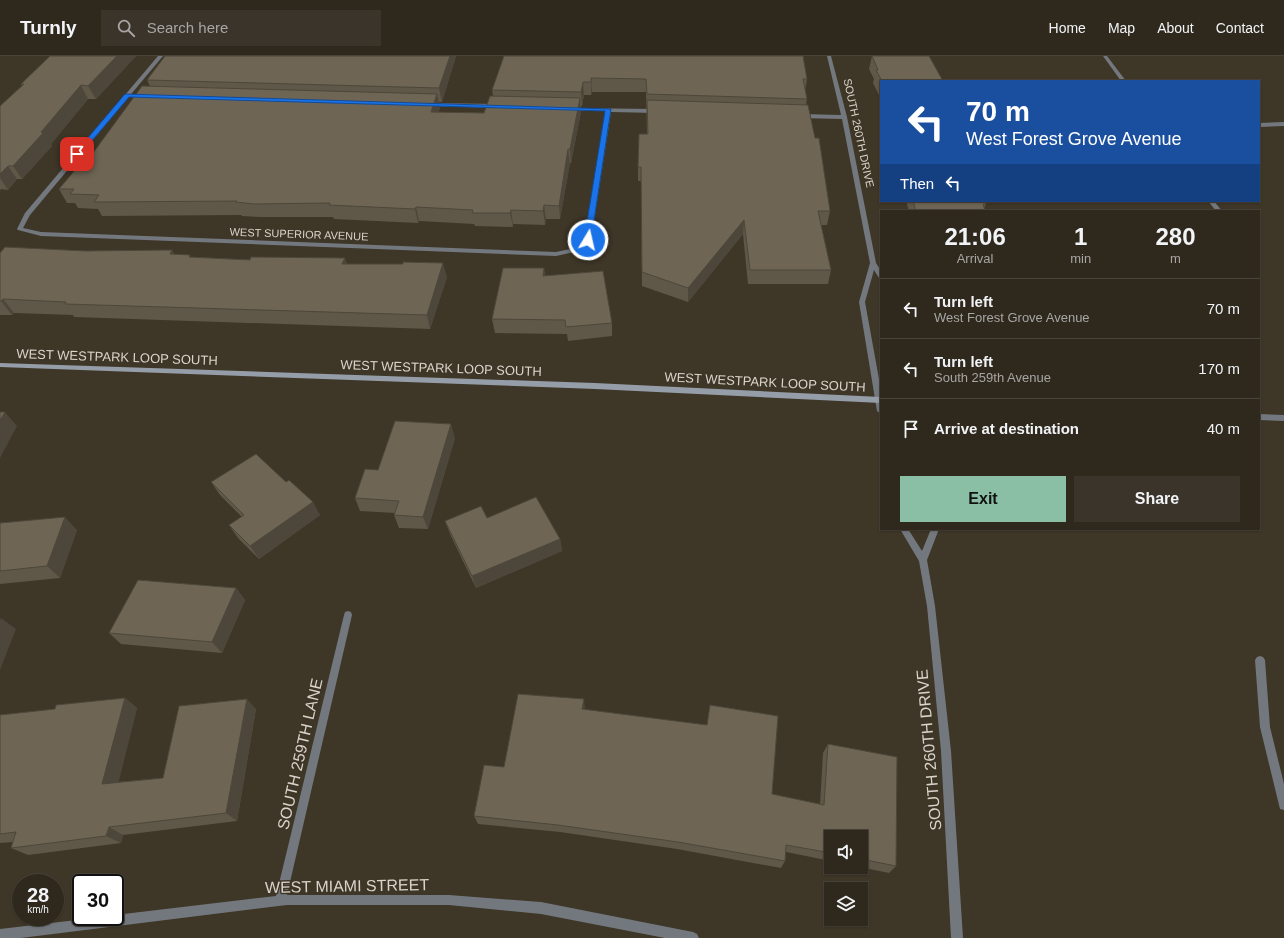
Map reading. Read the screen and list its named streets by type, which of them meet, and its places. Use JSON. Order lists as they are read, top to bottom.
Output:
{
  "streets": {
    "street": [
      "SOUTH 260TH DRIVE",
      "WEST SUPERIOR AVENUE",
      "WEST WESTPARK LOOP SOUTH",
      "SOUTH 259TH LANE",
      "WEST MIAMI STREET"
    ]
  },
  "crossings": [
    ["SOUTH 260TH DRIVE", "WEST WESTPARK LOOP SOUTH"],
    ["SOUTH 259TH LANE", "WEST MIAMI STREET"]
  ],
  "page": {
    "header": "Turnly",
    "search": "Search here",
    "nav": [
      "Home",
      "Map",
      "About",
      "Contact"
    ],
    "turn": ["70 m", "West Forest Grove Avenue"],
    "then": "Then",
    "eta": [
      "21:06",
      "Arrival",
      "1",
      "min",
      "280",
      "m"
    ],
    "list": [
      {
        "name": "Turn left",
        "note": "West Forest Grove Avenue",
        "value": "70 m"
      },
      {
        "name": "Turn left",
        "note": "South 259th Avenue",
        "value": "170 m"
      },
      {
        "name": "Arrive at destination",
        "value": "40 m"
      }
    ],
    "buttons": ["Exit", "Share"],
    "speed": "28 km/h",
    "limit": "30"
  }
}
